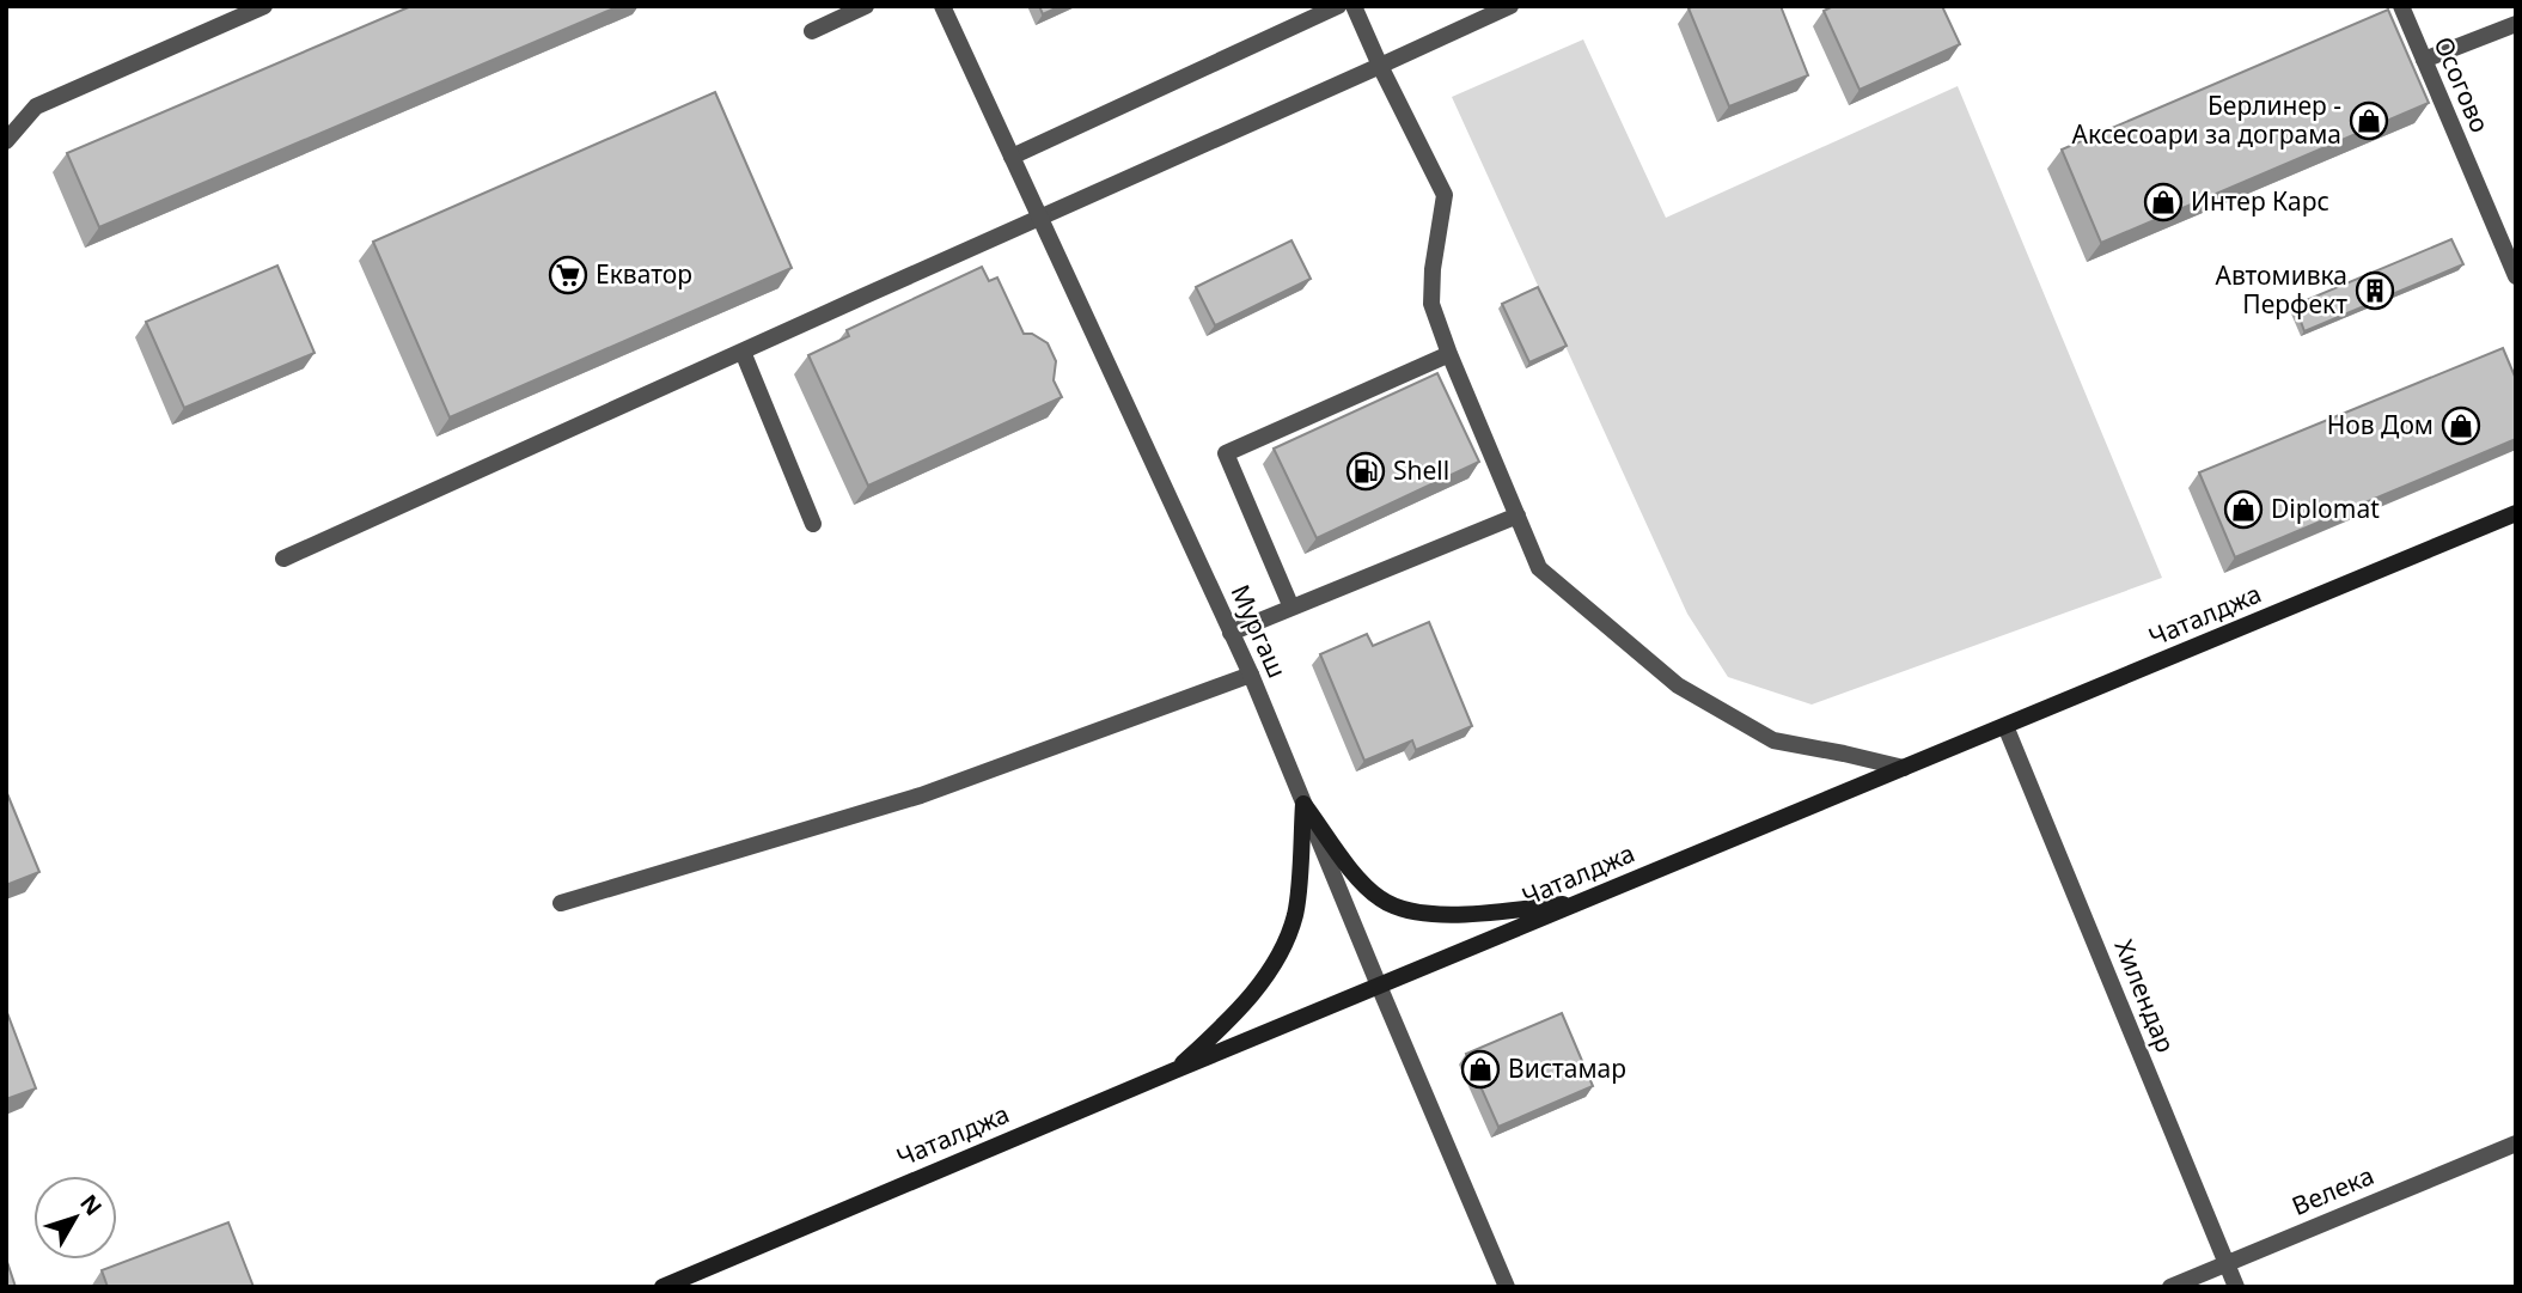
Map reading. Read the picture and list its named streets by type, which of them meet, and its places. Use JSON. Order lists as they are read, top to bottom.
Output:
{
  "streets": {
    "main road": ["Чаталджа"],
    "street": [
      "Осогово",
      "Мургаш",
      "Хилендар",
      "Велека"
    ]
  },
  "crossings": [
    ["Чаталджа", "Мургаш"],
    ["Чаталджа", "Хилендар"],
    ["Хилендар", "Велека"]
  ],
  "places": {
    "shop": [
      "Берлинер - Аксесоари за дограма",
      "Интер Карс",
      "Нов Дом",
      "Diplomat",
      "Вистамар"
    ],
    "supermarket": ["Екватор"],
    "building": ["Автомивка Перфект"],
    "fuel station": ["Shell"]
  },
  "north": "top right"
}
